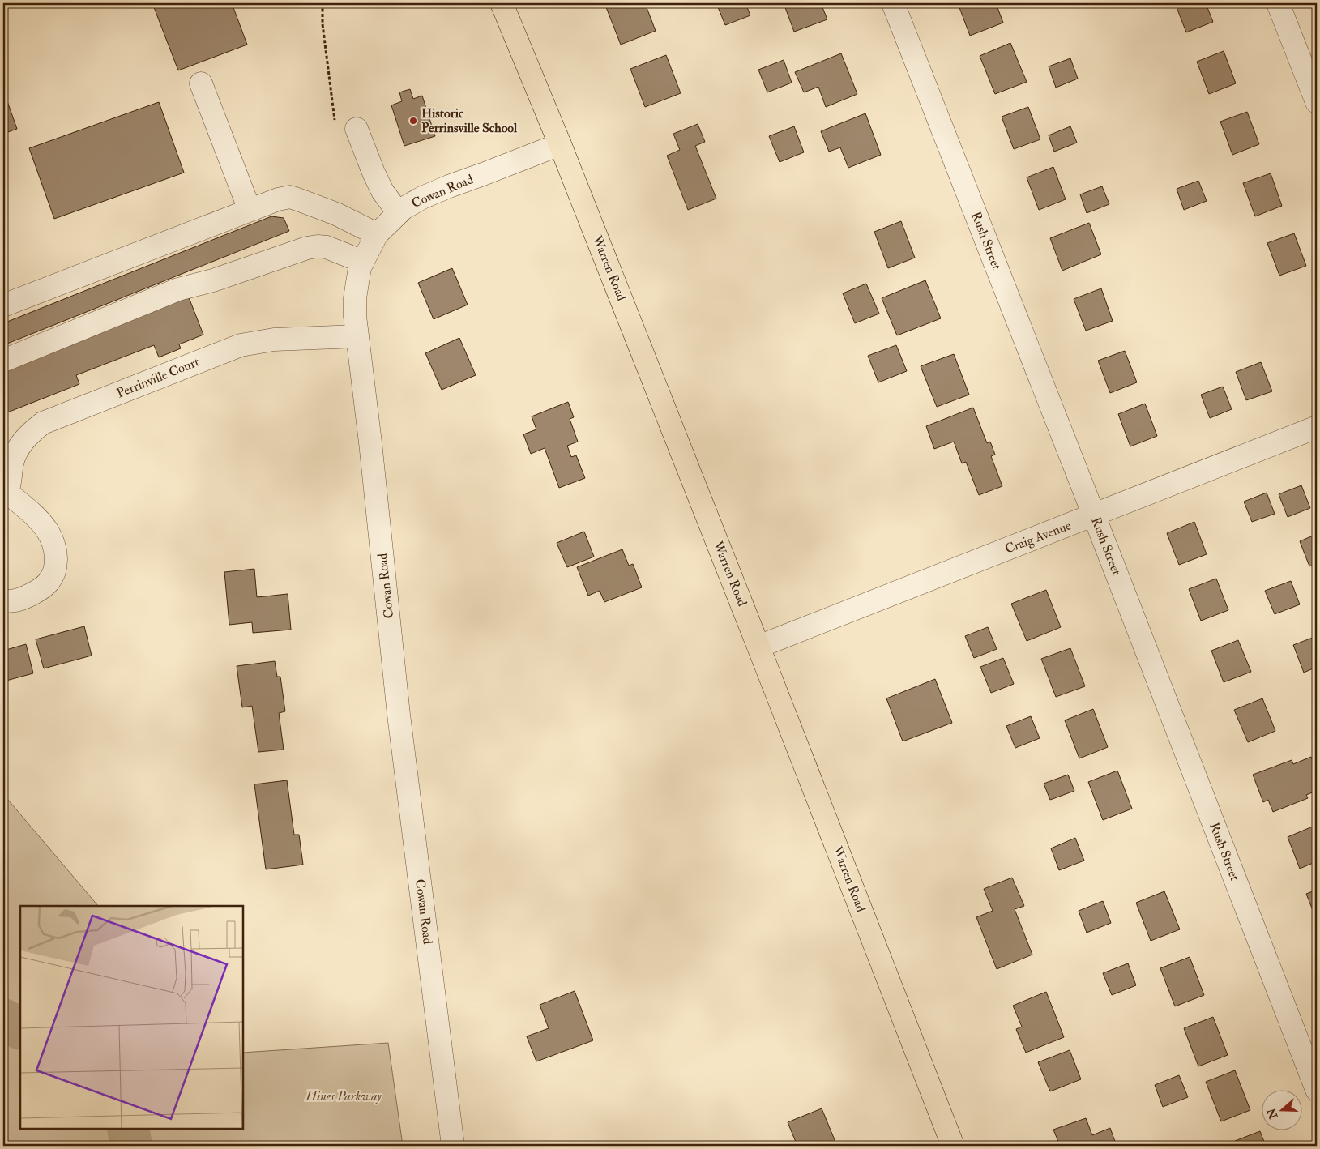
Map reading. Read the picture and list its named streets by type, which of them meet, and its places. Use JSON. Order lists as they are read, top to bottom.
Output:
{
  "streets": {
    "main road": ["Warren Road"],
    "street": [
      "Cowan Road",
      "Rush Street",
      "Perrinville Court",
      "Craig Avenue"
    ]
  },
  "crossings": [
    ["Cowan Road", "Warren Road"],
    ["Cowan Road", "Perrinville Court"],
    ["Rush Street", "Craig Avenue"],
    ["Warren Road", "Craig Avenue"]
  ],
  "parks": ["Hines Parkway"],
  "places": ["Historic Perrinsville School"],
  "north": "left"
}
